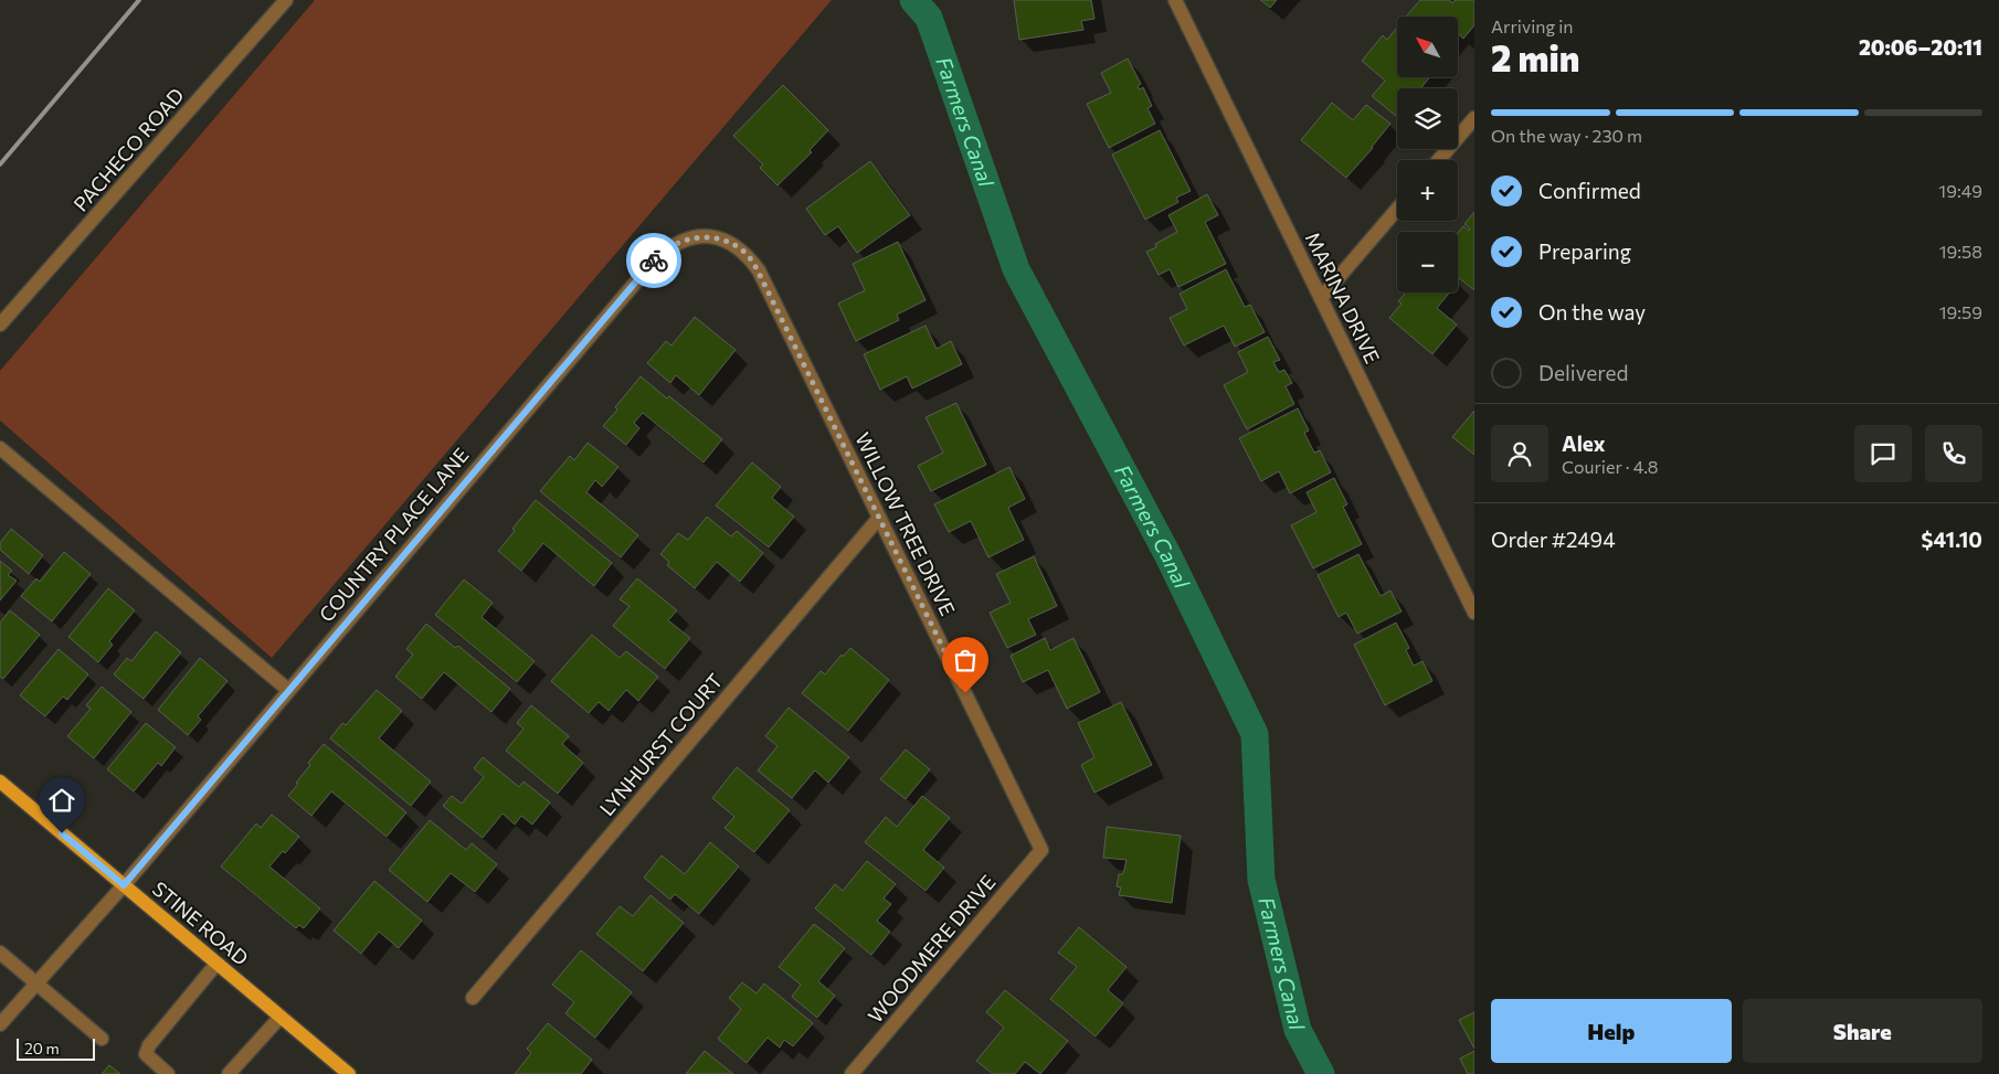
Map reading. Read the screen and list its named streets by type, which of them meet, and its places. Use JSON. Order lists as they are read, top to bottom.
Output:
{
  "streets": {
    "main road": ["STINE ROAD"],
    "street": [
      "PACHECO ROAD",
      "MARINA DRIVE",
      "WILLOW TREE DRIVE",
      "COUNTRY PLACE LANE",
      "LYNHURST COURT",
      "WOODMERE DRIVE"
    ]
  },
  "crossings": [
    ["WILLOW TREE DRIVE", "COUNTRY PLACE LANE"],
    ["WILLOW TREE DRIVE", "LYNHURST COURT"],
    ["WILLOW TREE DRIVE", "WOODMERE DRIVE"],
    ["COUNTRY PLACE LANE", "STINE ROAD"]
  ],
  "water": ["Farmers Canal"],
  "scale_bar": "20 m",
  "north": "top left",
  "page": {
    "heading": ["2 min", "Arriving in", "20:06–20:11"],
    "panel": [
      "Alex",
      "Courier · 4.8",
      "Order #2494",
      "$41.10"
    ],
    "map_buttons": ["+", "−"],
    "bar": "On the way · 230 m",
    "list": [
      ["Confirmed", "19:49"],
      ["Preparing", "19:58"],
      ["On the way", "19:59"],
      "Delivered"
    ],
    "buttons": ["Help", "Share"],
    "scale": "20 m"
  }
}
